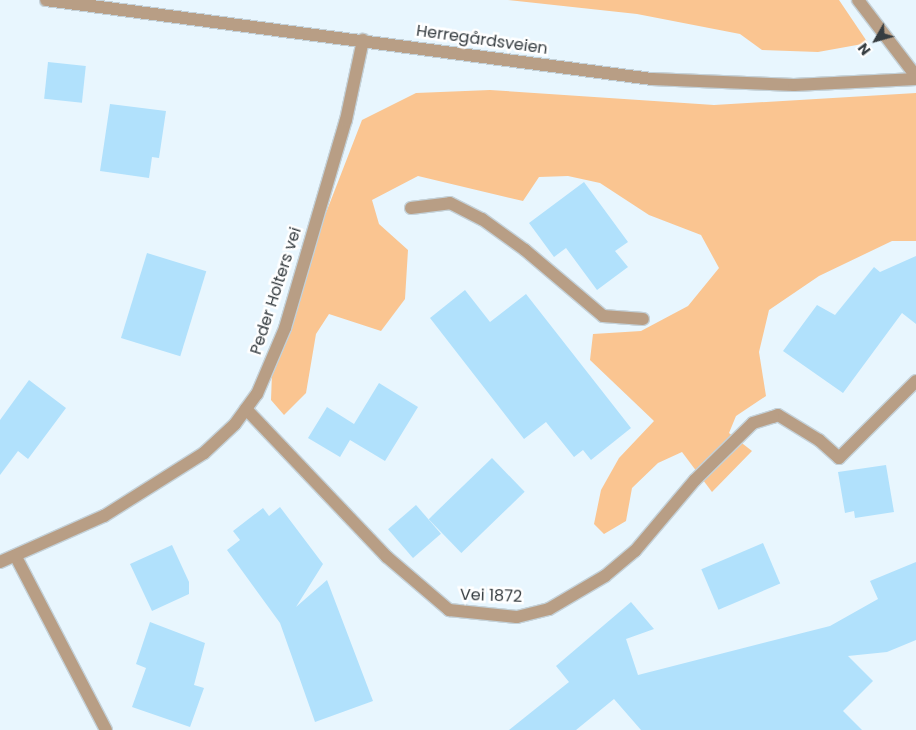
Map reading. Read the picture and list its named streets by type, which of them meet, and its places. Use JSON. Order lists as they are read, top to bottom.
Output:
{
  "streets": {
    "street": ["Herregårdsveien", "Peder Holters vei", "Vei 1872"]
  },
  "crossings": [
    ["Herregårdsveien", "Peder Holters vei"],
    ["Peder Holters vei", "Vei 1872"]
  ],
  "north": "bottom left"
}
